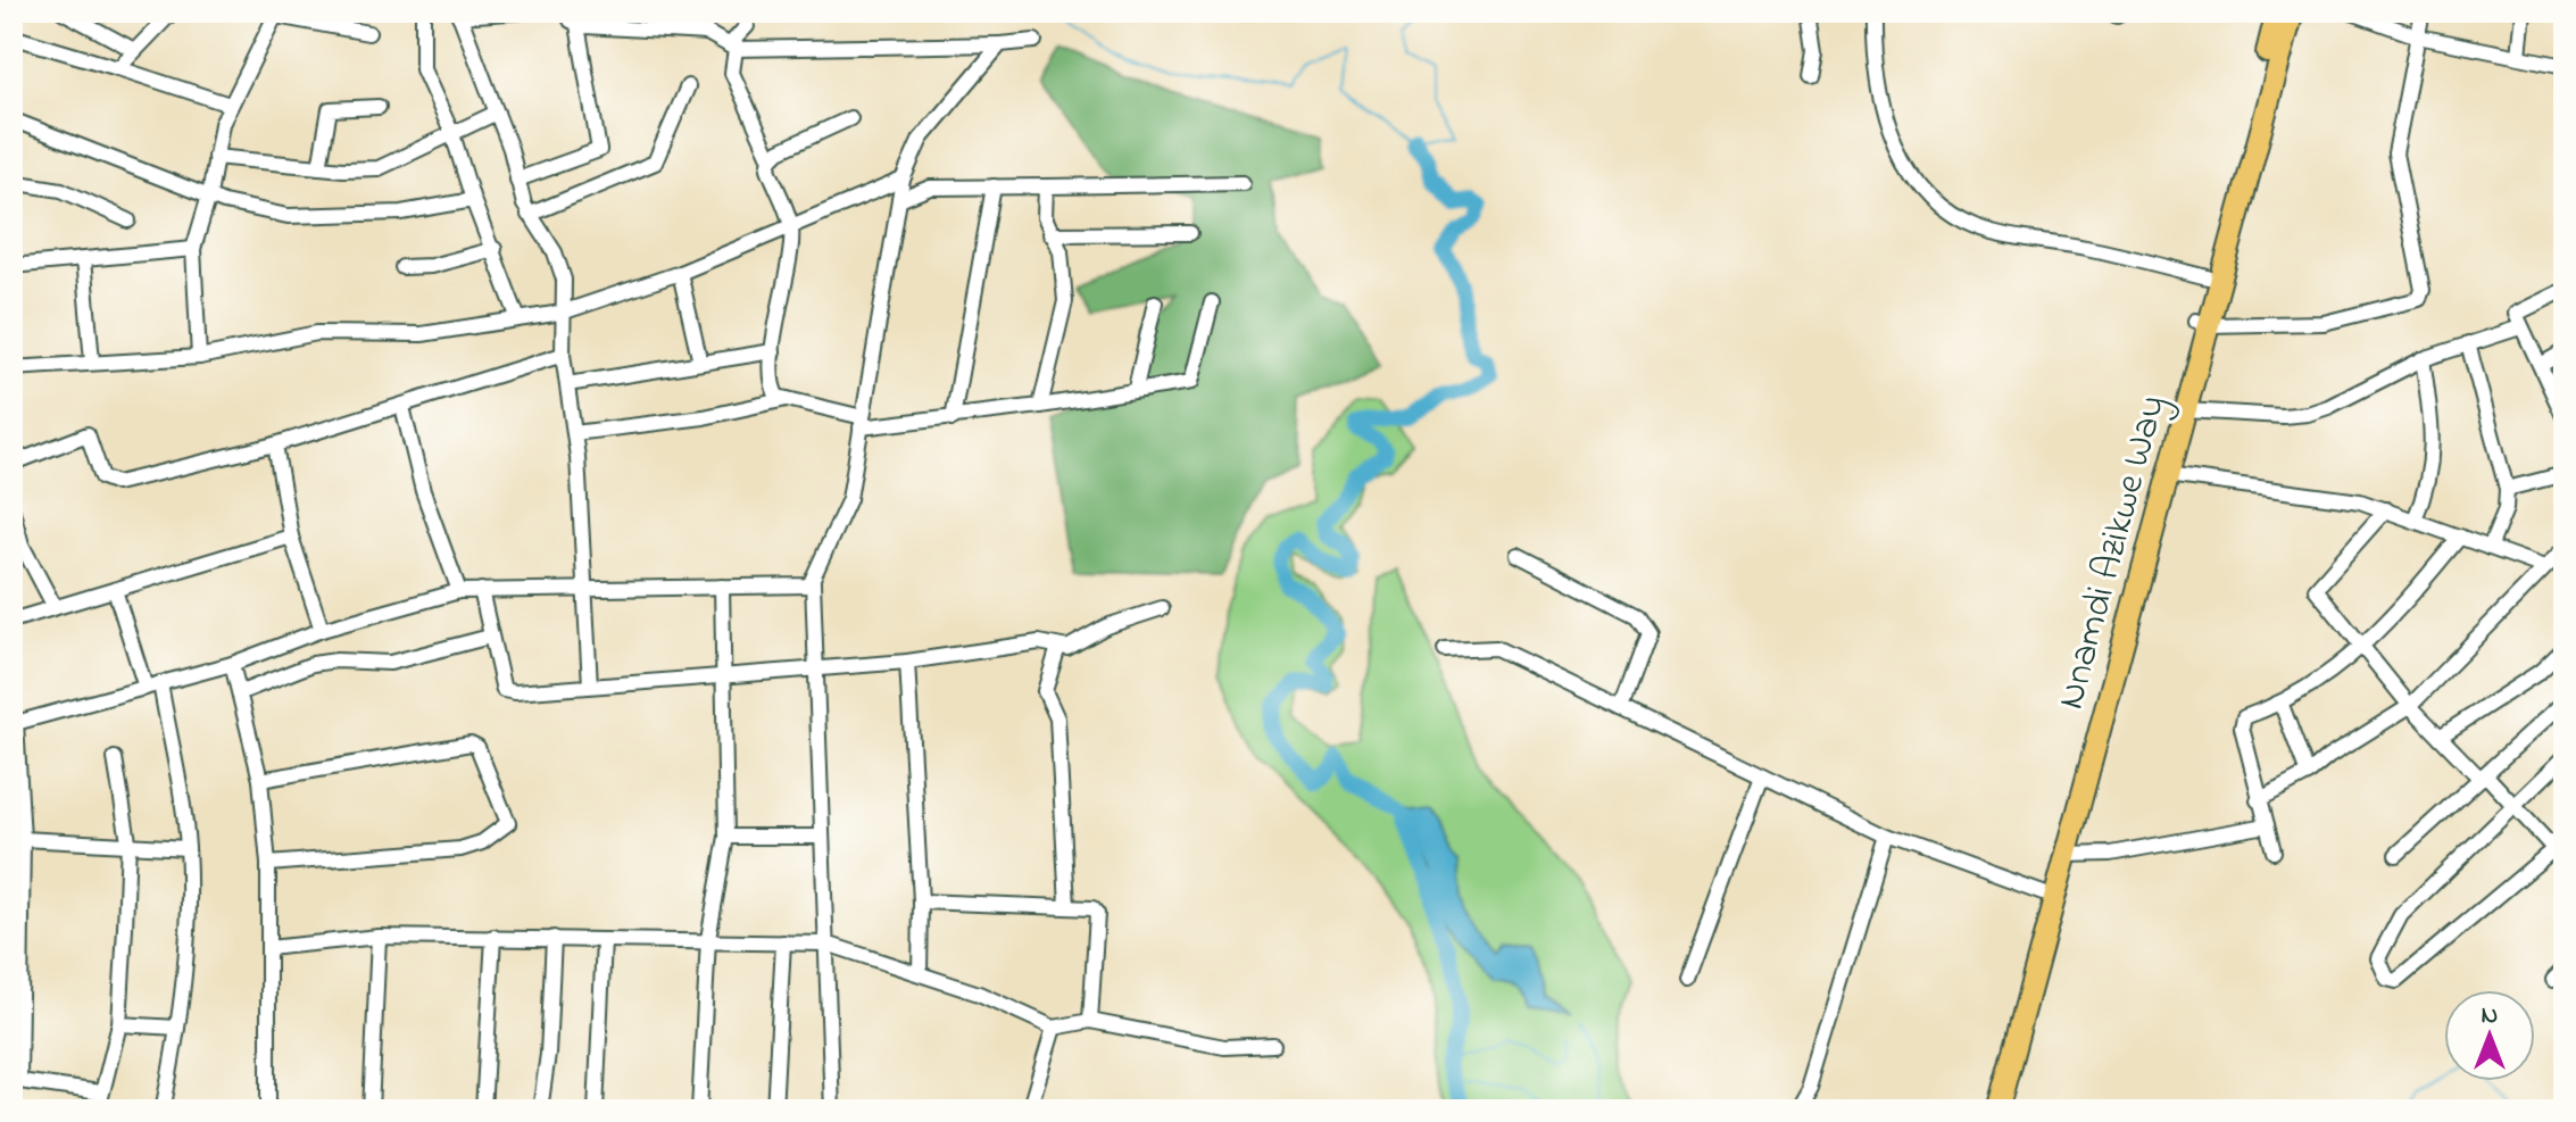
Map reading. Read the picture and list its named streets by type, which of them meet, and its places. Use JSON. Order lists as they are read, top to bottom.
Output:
{
  "streets": {
    "highway": ["Nnamdi Azikwe Way"]
  },
  "north": "top"
}
